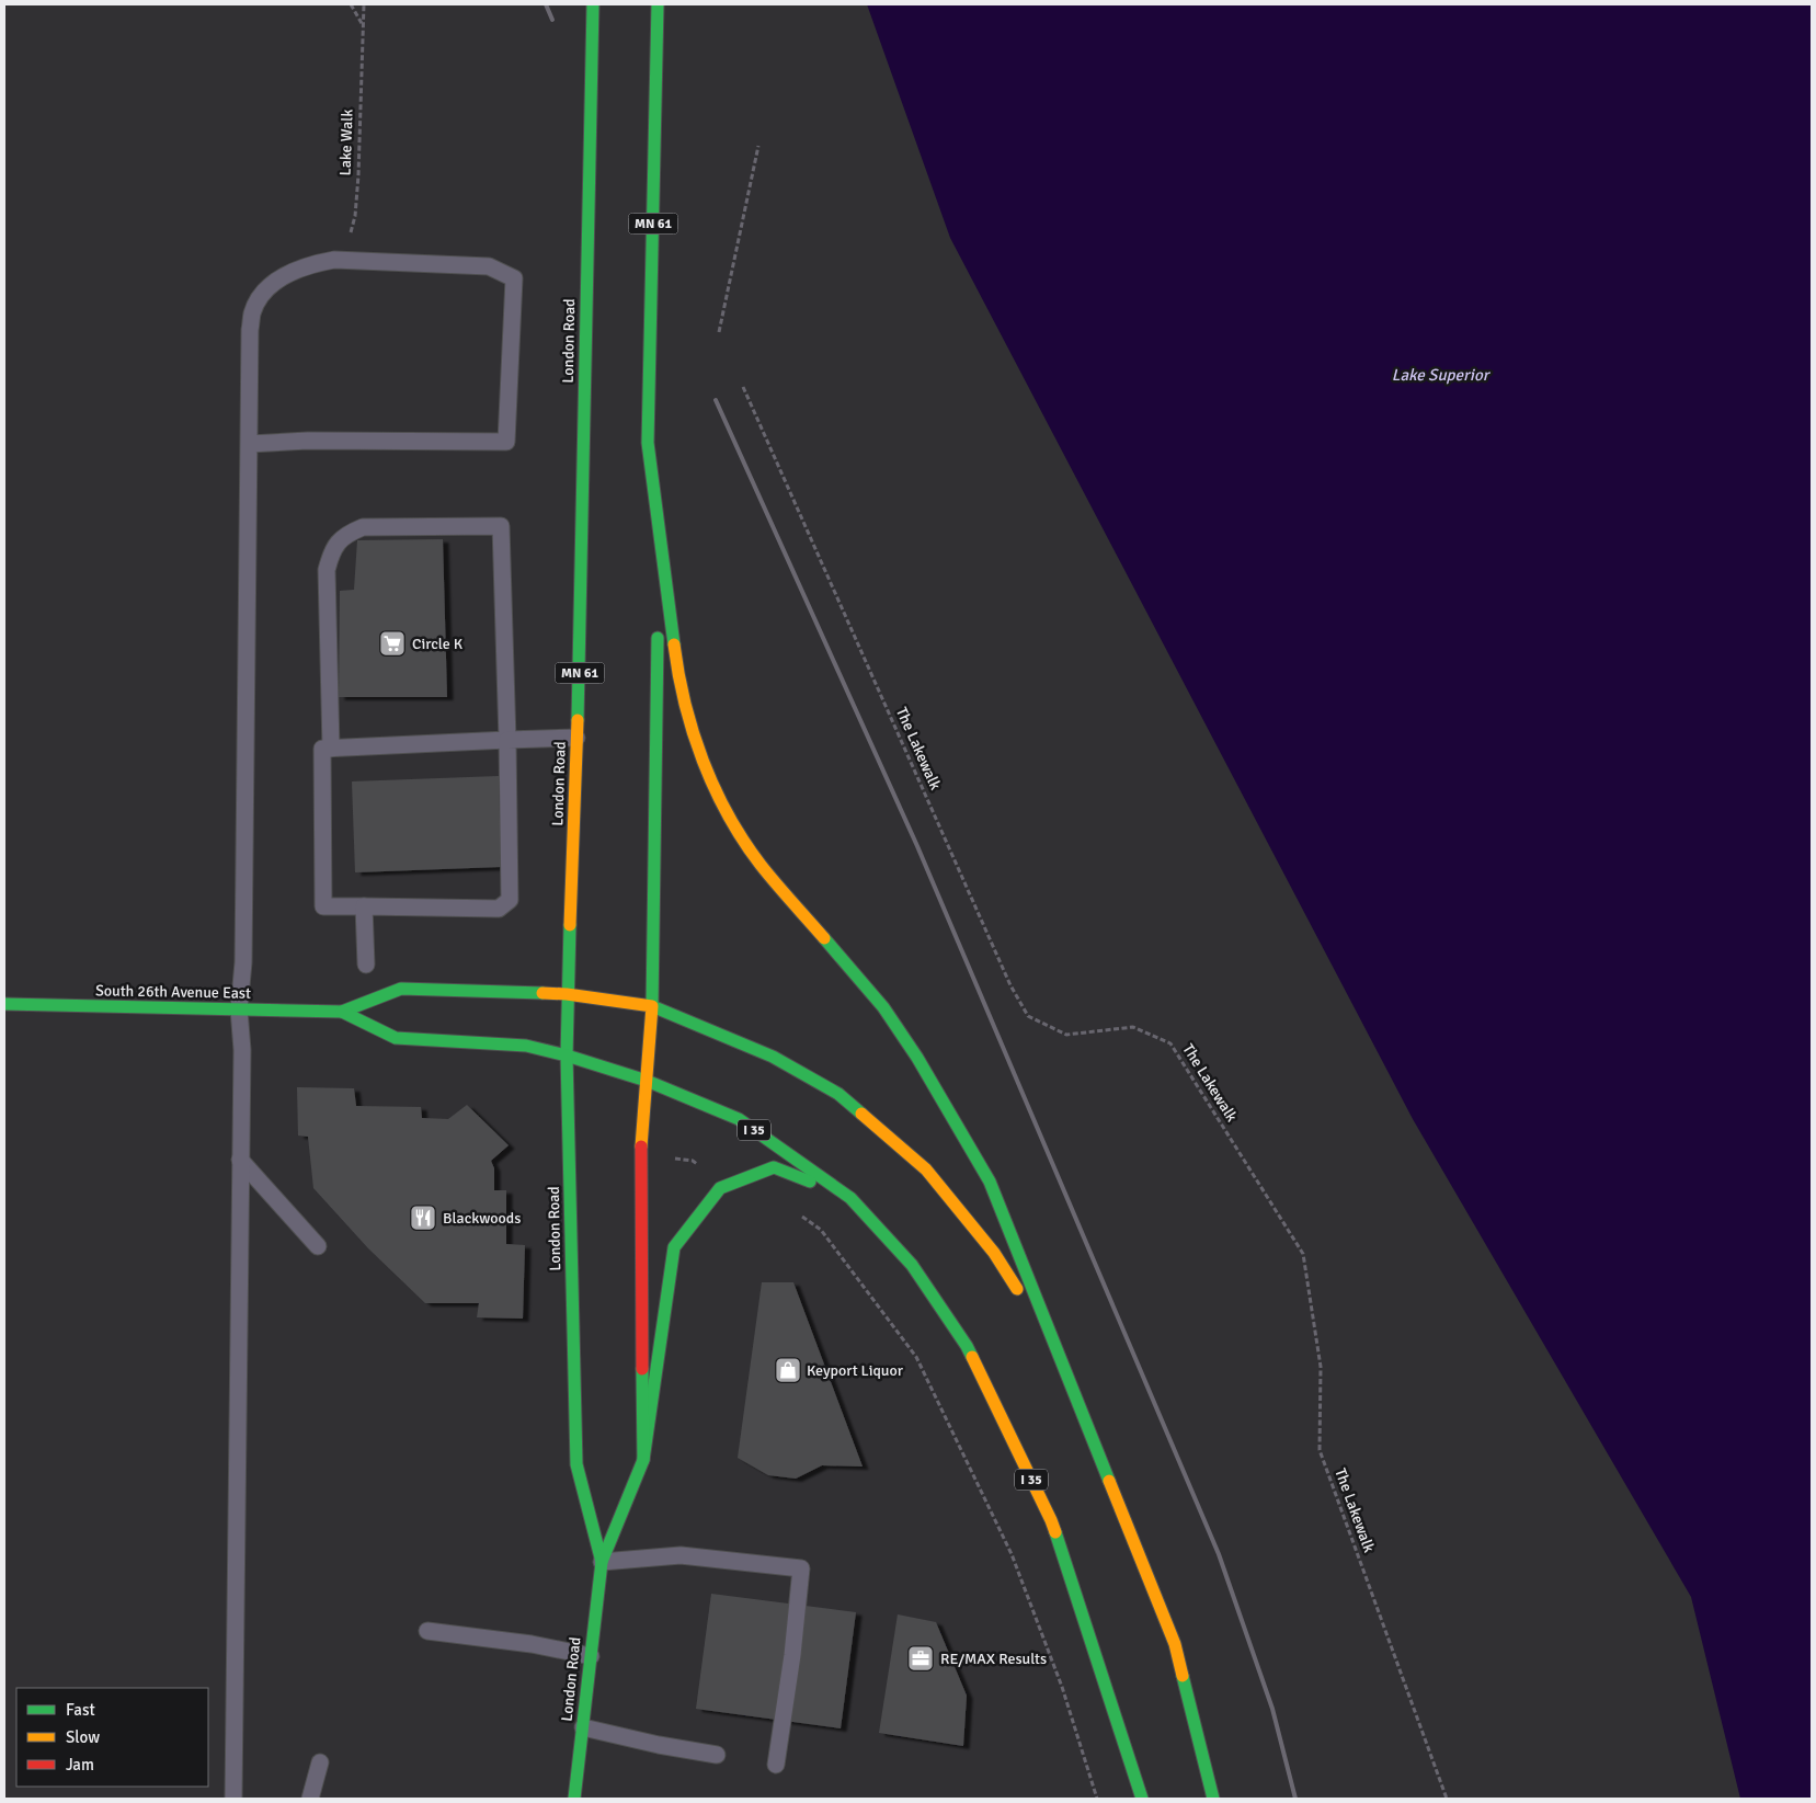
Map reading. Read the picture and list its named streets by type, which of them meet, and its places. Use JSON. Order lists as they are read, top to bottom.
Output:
{
  "streets": {
    "main road": [
      "MN 61",
      "London Road",
      "South 26th Avenue East",
      "I 35"
    ],
    "path": ["Lake Walk", "The Lakewalk"]
  },
  "crossings": [
    ["MN 61", "London Road"],
    ["London Road", "South 26th Avenue East"],
    ["London Road", "I 35"],
    ["South 26th Avenue East", "I 35"]
  ],
  "water": ["Lake Superior"],
  "places": {
    "supermarket": ["Circle K"],
    "restaurant": ["Blackwoods"],
    "shop": ["Keyport Liquor"],
    "office": ["RE/MAX Results"]
  },
  "legend": ["Fast", "Slow", "Jam"]
}
